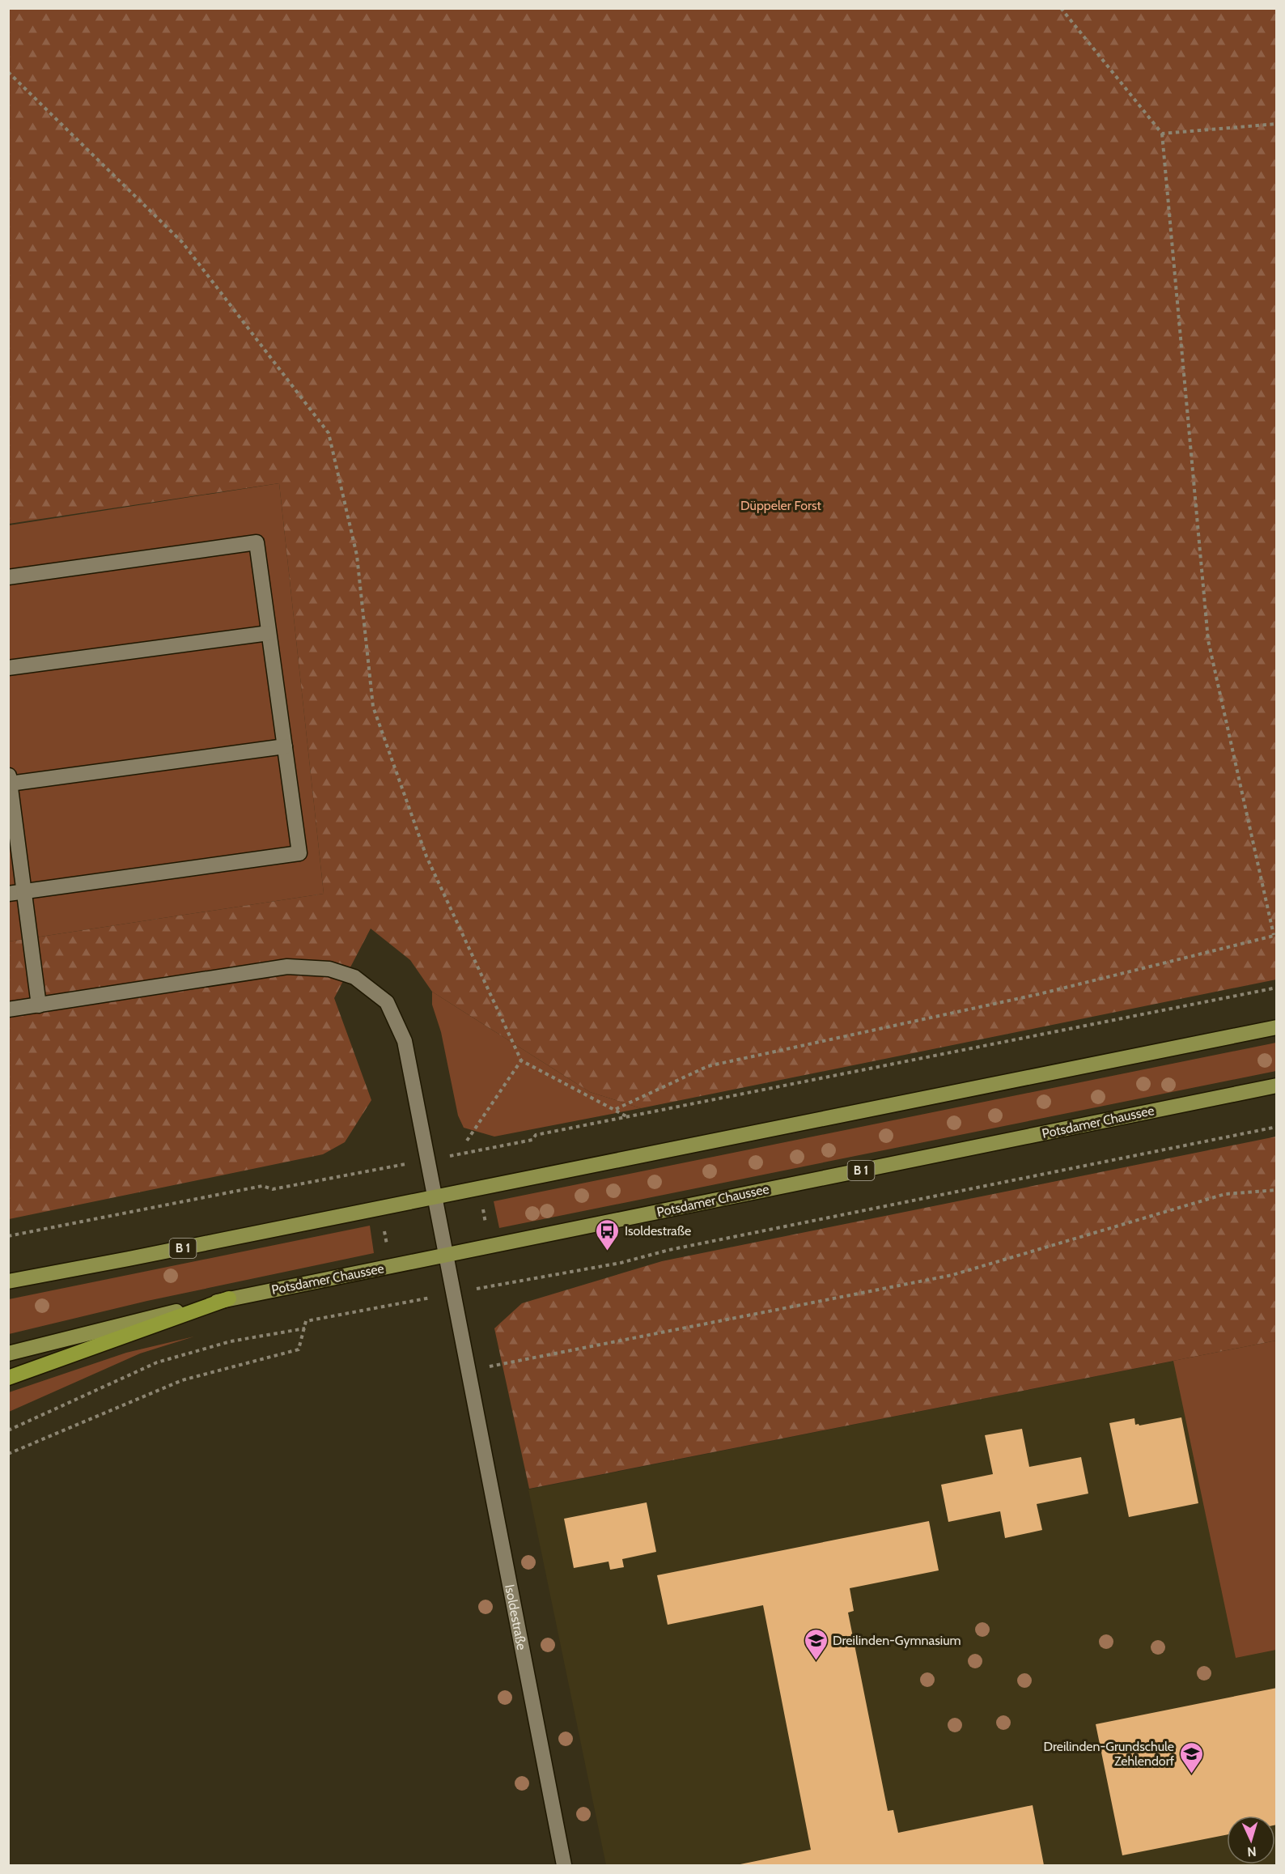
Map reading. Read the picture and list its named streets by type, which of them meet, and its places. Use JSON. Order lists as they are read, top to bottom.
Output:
{
  "streets": {
    "main road": ["Potsdamer Chaussee", "B 1"],
    "street": ["Isoldestraße"]
  },
  "crossings": [
    ["Potsdamer Chaussee", "Isoldestraße"],
    ["B 1", "Isoldestraße"]
  ],
  "parks": ["Düppeler Forst"],
  "places": {
    "bus stop": ["Isoldestraße"],
    "school or university": ["Dreilinden-Gymnasium", "Dreilinden-Grundschule Zehlendorf"]
  },
  "north": "bottom"
}
